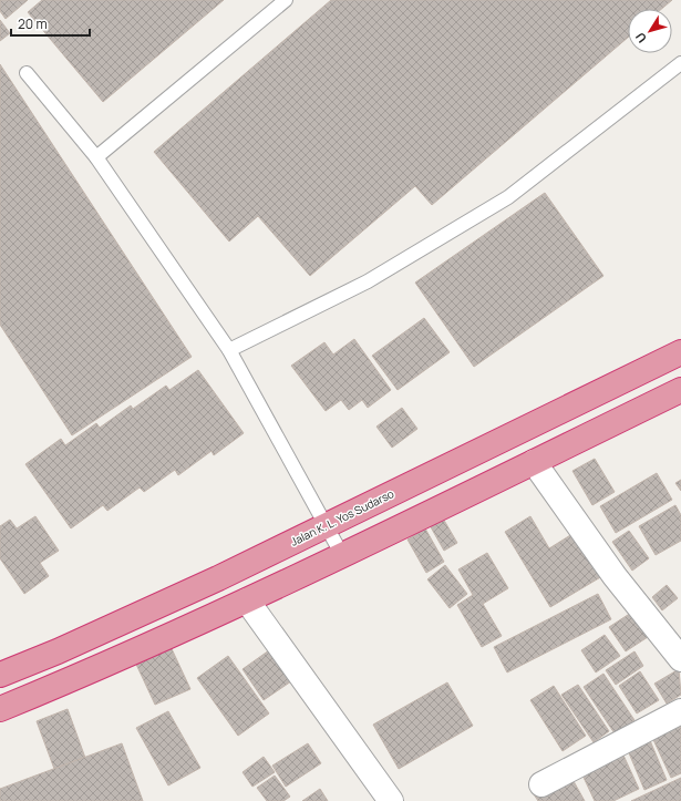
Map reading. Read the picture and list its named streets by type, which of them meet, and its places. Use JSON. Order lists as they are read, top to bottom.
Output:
{
  "streets": {
    "highway": ["Jalan K. L. Yos Sudarso"]
  },
  "scale_bar": "20 m",
  "north": "bottom left"
}
